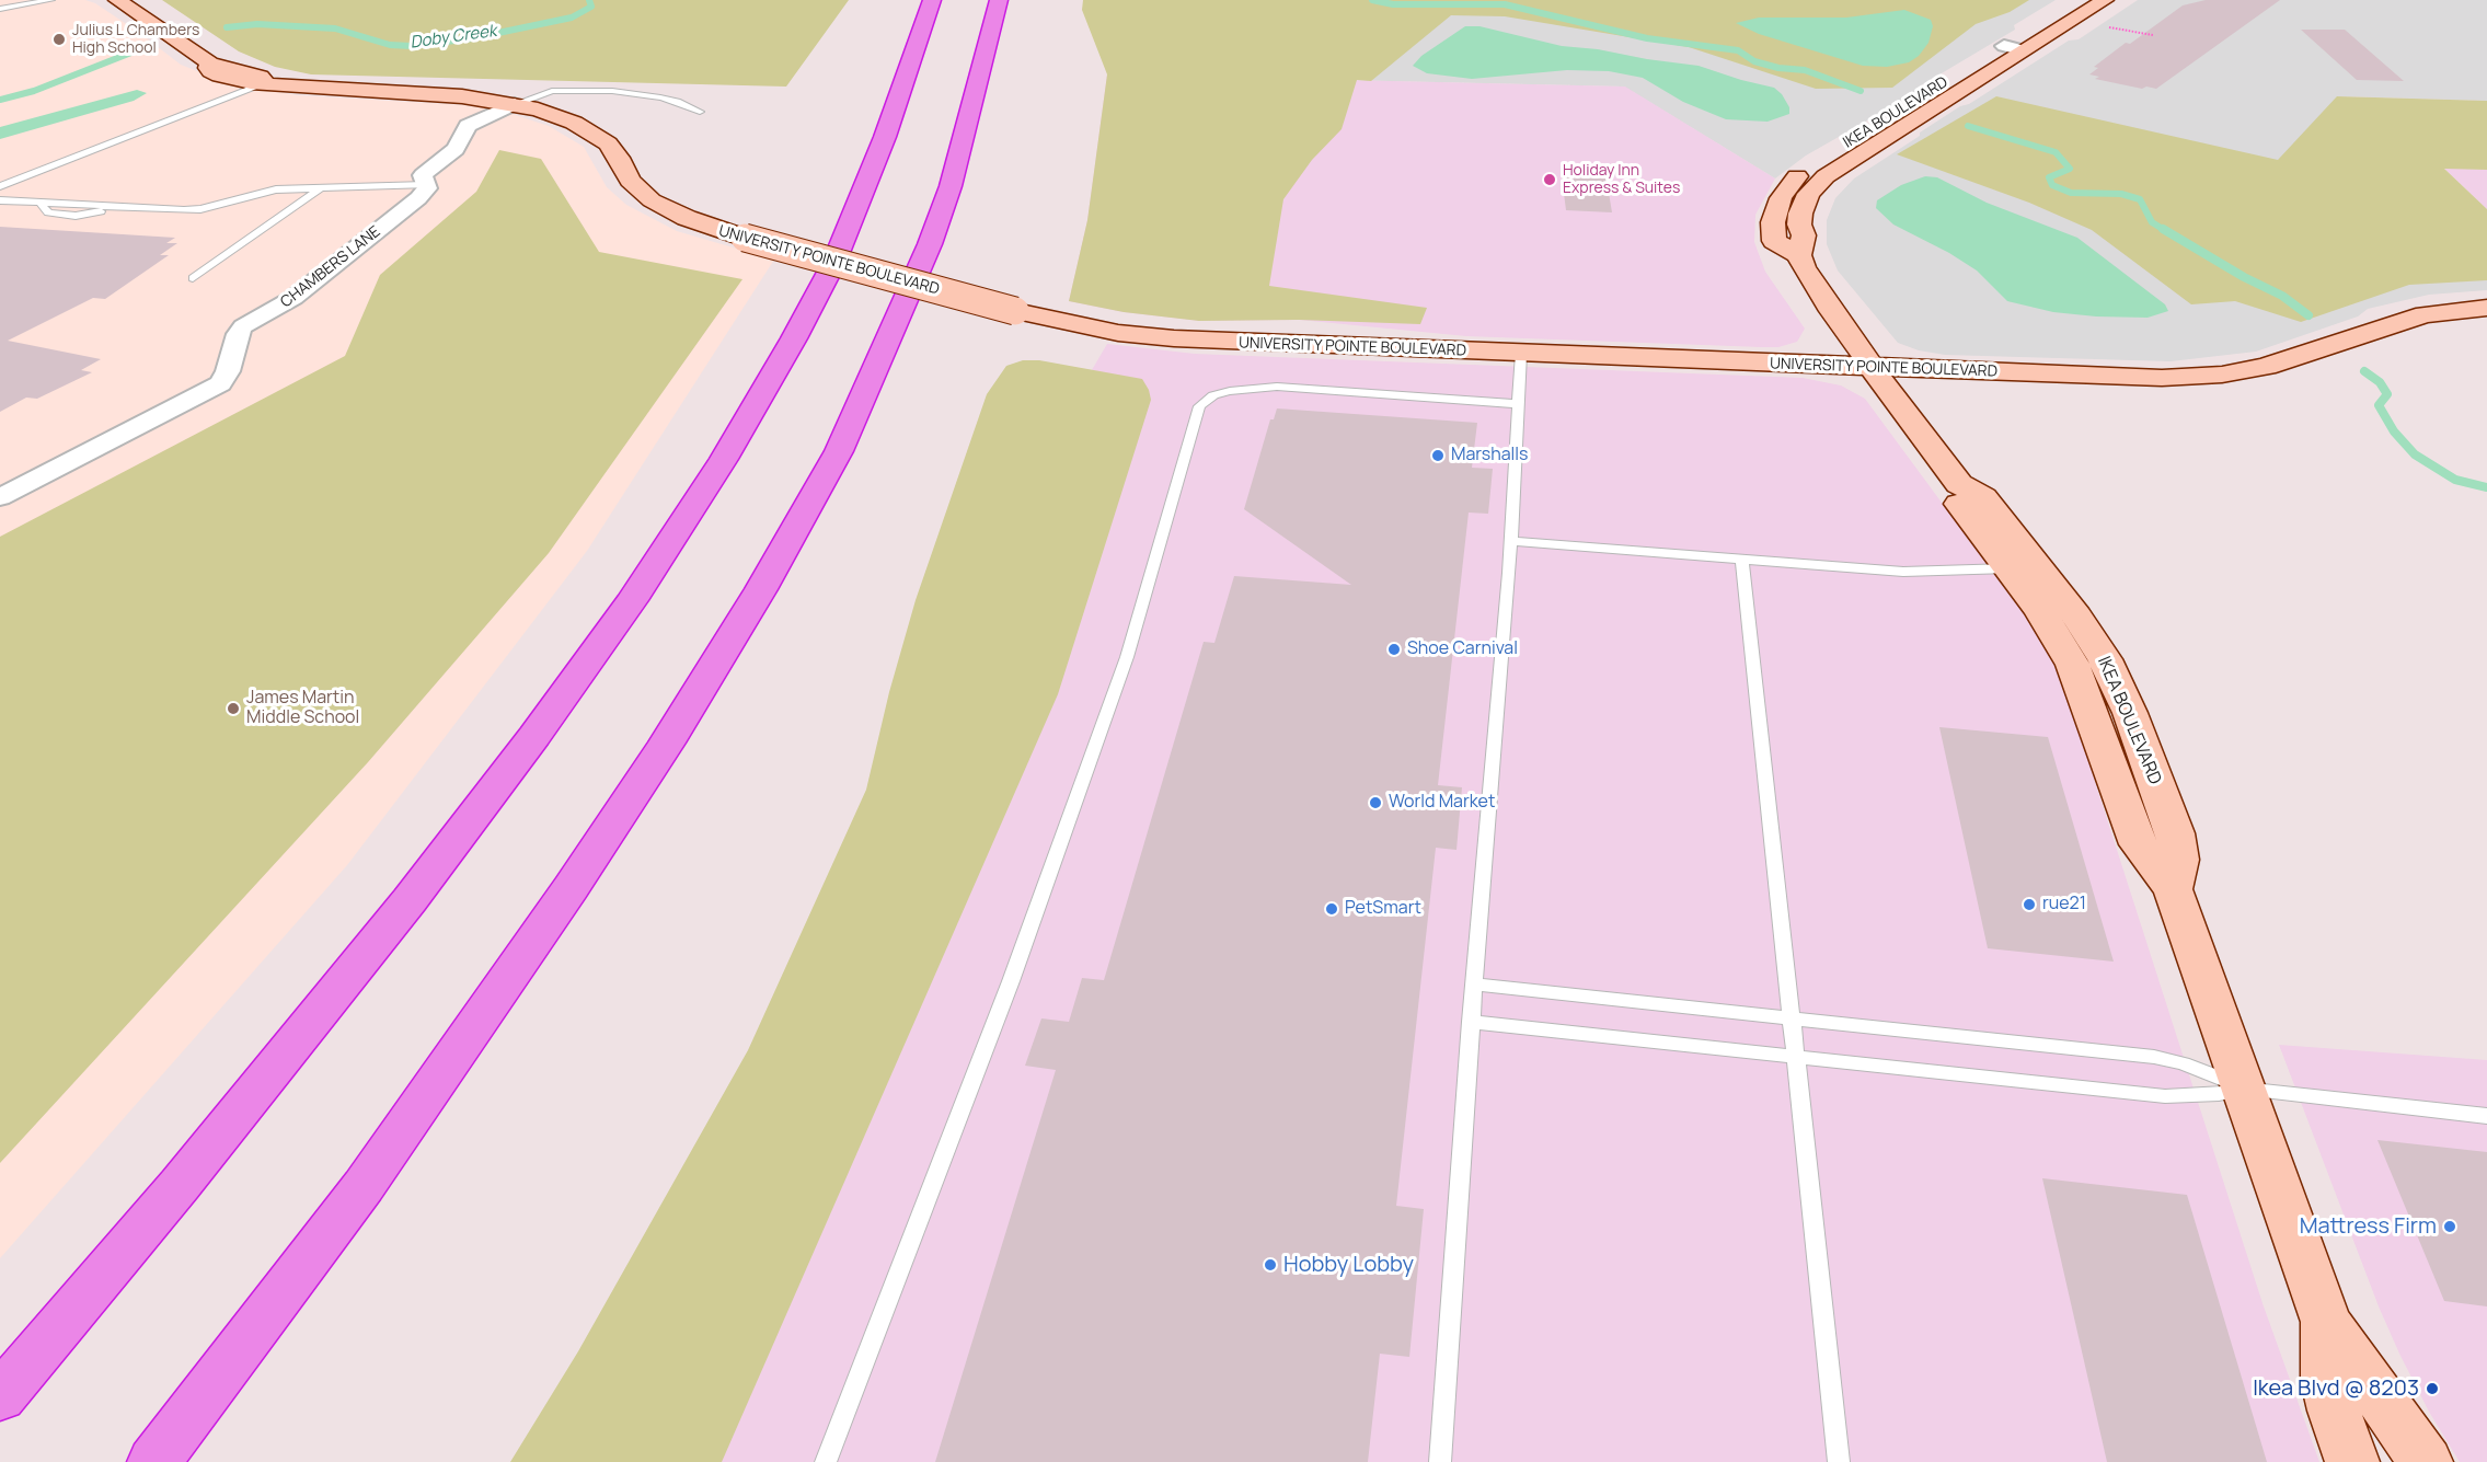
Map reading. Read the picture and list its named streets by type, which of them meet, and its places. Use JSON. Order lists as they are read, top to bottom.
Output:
{
  "streets": {
    "street": ["IKEA BOULEVARD", "UNIVERSITY POINTE BOULEVARD", "CHAMBERS LANE"]
  },
  "crossings": [
    ["IKEA BOULEVARD", "UNIVERSITY POINTE BOULEVARD"],
    ["UNIVERSITY POINTE BOULEVARD", "CHAMBERS LANE"]
  ],
  "water": ["Doby Creek"],
  "places": [
    "Julius L Chambers High School",
    "Holiday Inn Express & Suites",
    "Marshalls",
    "Shoe Carnival",
    "James Martin Middle School",
    "World Market",
    "rue21",
    "PetSmart",
    "Mattress Firm",
    "Hobby Lobby",
    "Ikea Blvd @ 8203"
  ]
}
